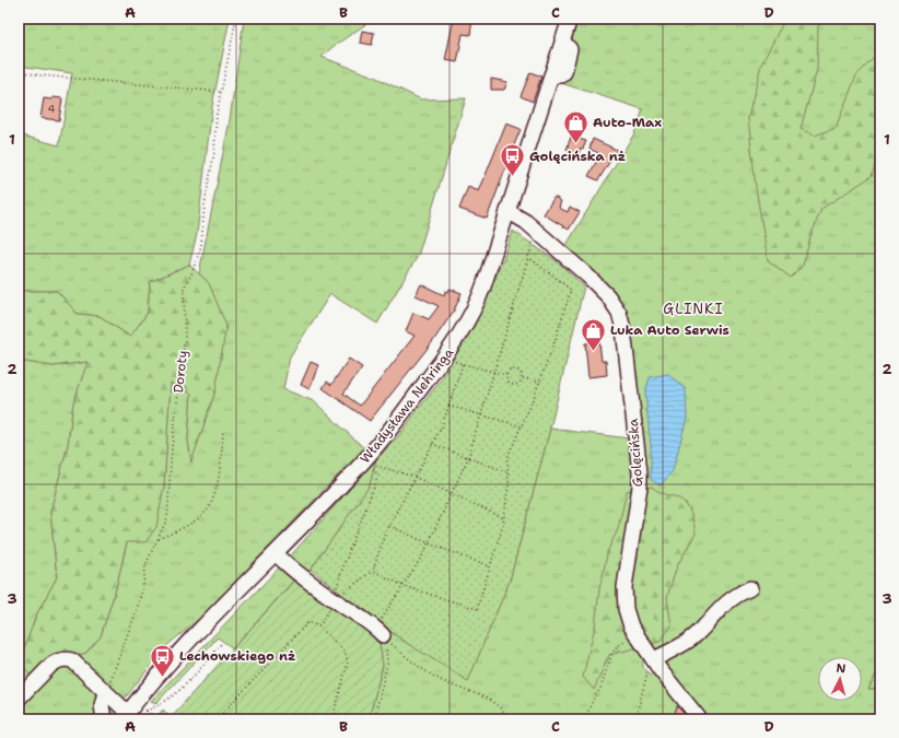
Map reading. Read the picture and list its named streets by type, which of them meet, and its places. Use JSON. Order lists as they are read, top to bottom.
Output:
{
  "streets": {
    "street": ["Władysława Nehringa", "Golęcińska"],
    "path": ["Doroty"]
  },
  "crossings": [
    ["Władysława Nehringa", "Golęcińska"]
  ],
  "districts": ["GLINKI"],
  "places": {
    "shop": ["Auto-Max", "Luka Auto Serwis"],
    "bus stop": ["Golęcińska nż", "Lechowskiego nż"]
  },
  "house_numbers": ["4"],
  "north": "top",
  "grid": {
    "columns": [
      "A",
      "B",
      "C",
      "D"
    ],
    "rows": ["1", "2", "3"]
  }
}
